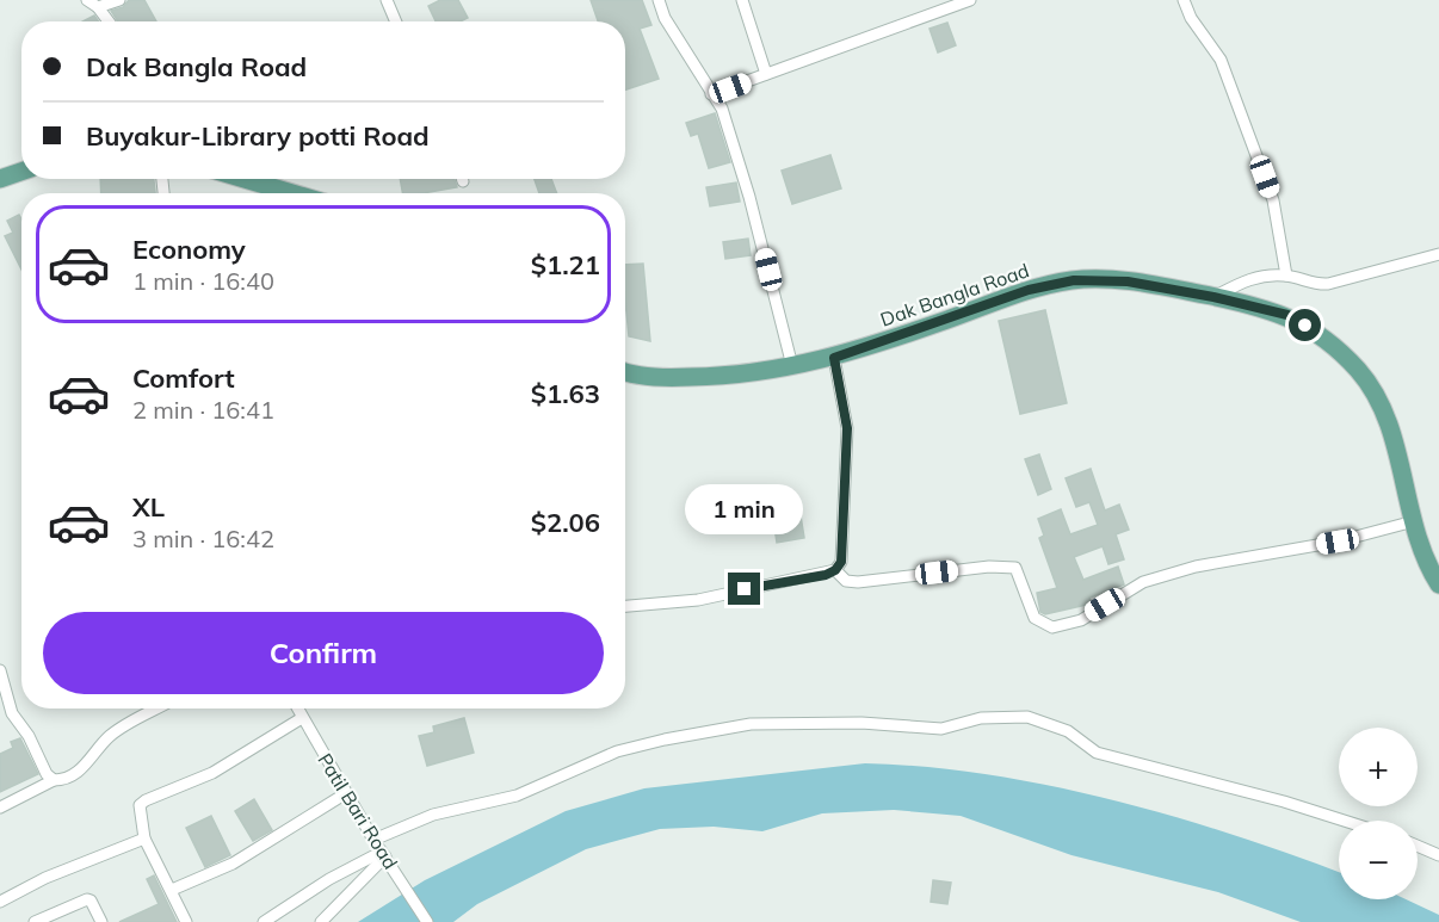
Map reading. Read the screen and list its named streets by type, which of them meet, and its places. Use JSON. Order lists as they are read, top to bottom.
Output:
{
  "streets": {
    "main road": ["Dak Bangla Road"],
    "street": ["Patil Bari Road"]
  },
  "page": {
    "banner": ["Dak Bangla Road", "Buyakur-Library potti Road"],
    "list": [
      {
        "name": "Economy",
        "note": "1 min · 16:40",
        "value": "$1.21"
      },
      {
        "name": "Comfort",
        "note": "2 min · 16:41",
        "value": "$1.63"
      },
      {
        "name": "XL",
        "note": "3 min · 16:42",
        "value": "$2.06"
      }
    ],
    "bubble": "1 min",
    "buttons": "Confirm",
    "map_buttons": ["+", "−"]
  }
}
